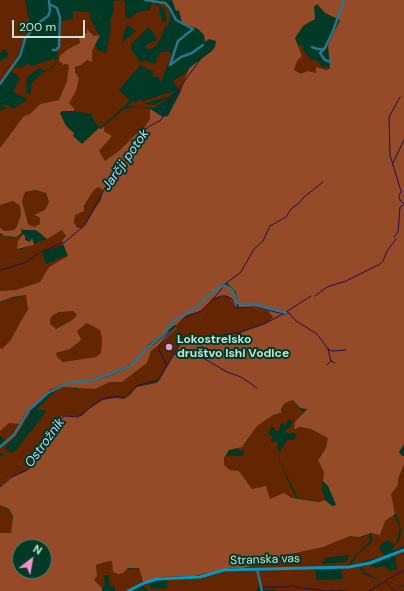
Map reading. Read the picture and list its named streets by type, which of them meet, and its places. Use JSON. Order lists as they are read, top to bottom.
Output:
{
  "streets": {
    "street": ["Stranska vas"]
  },
  "water": ["Jarčji potok", "Ostrožnik"],
  "places": ["Lokostrelsko društvo Ishi Vodice"],
  "scale_bar": "200 m",
  "north": "top right"
}
